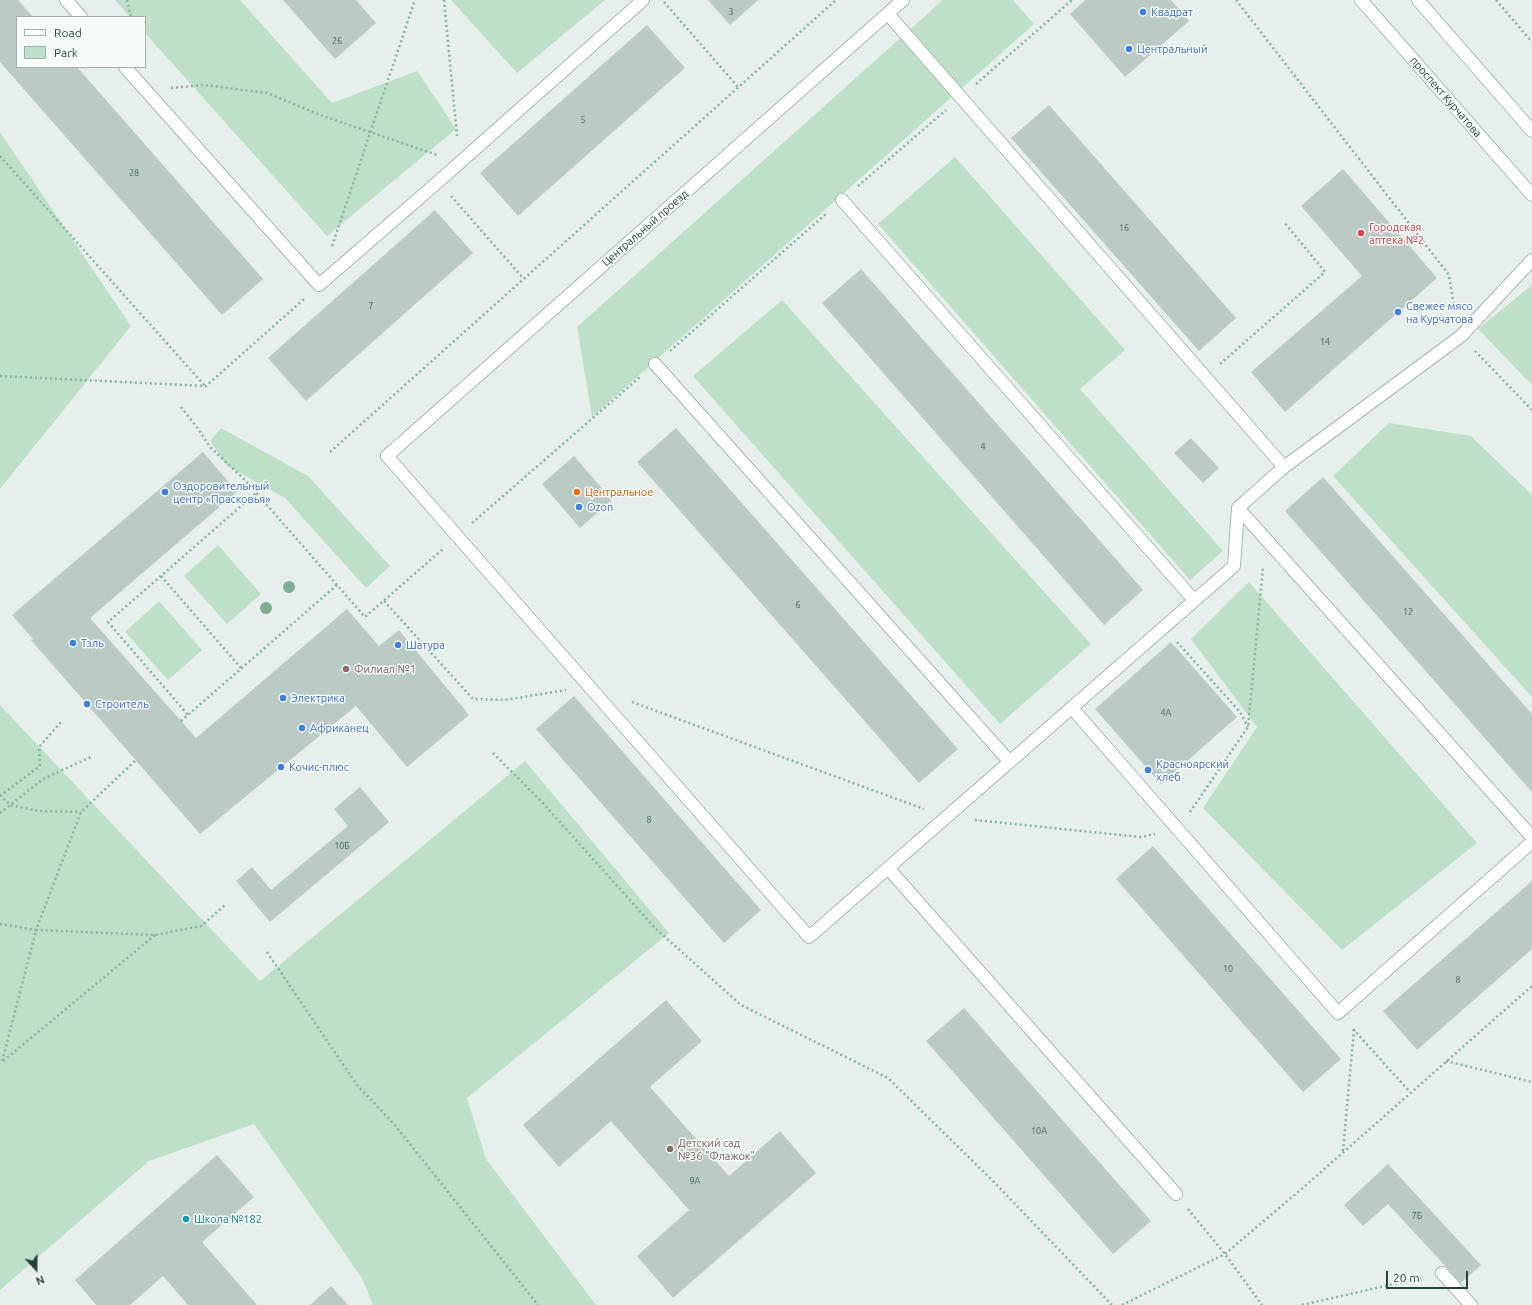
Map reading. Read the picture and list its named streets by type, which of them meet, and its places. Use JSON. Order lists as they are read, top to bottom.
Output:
{
  "streets": {
    "street": ["проспект Курчатова", "Центральный проезд"]
  },
  "places": [
    "Квадрат",
    "Центральный",
    "Городская аптека №2",
    "Свежее мясо на Курчатова",
    "Оздоровительный центр «Прасковья»",
    "Центральное",
    "Ozon",
    "Тэль",
    "Шатура",
    "Филиал №1",
    "Электрика",
    "Строитель",
    "Африканец",
    "Кочис-плюс",
    "Красноярский хлеб",
    "Детский сад №36 \"Флажок\"",
    "Школа №182"
  ],
  "house_numbers": [
    "3",
    "26",
    "5",
    "28",
    "16",
    "7",
    "14",
    "4",
    "6",
    "12",
    "4А",
    "8",
    "10Б",
    "10",
    "8",
    "10А",
    "9А",
    "7Б"
  ],
  "legend": ["Road", "Park"],
  "scale_bar": "20 m",
  "north": "bottom"
}
